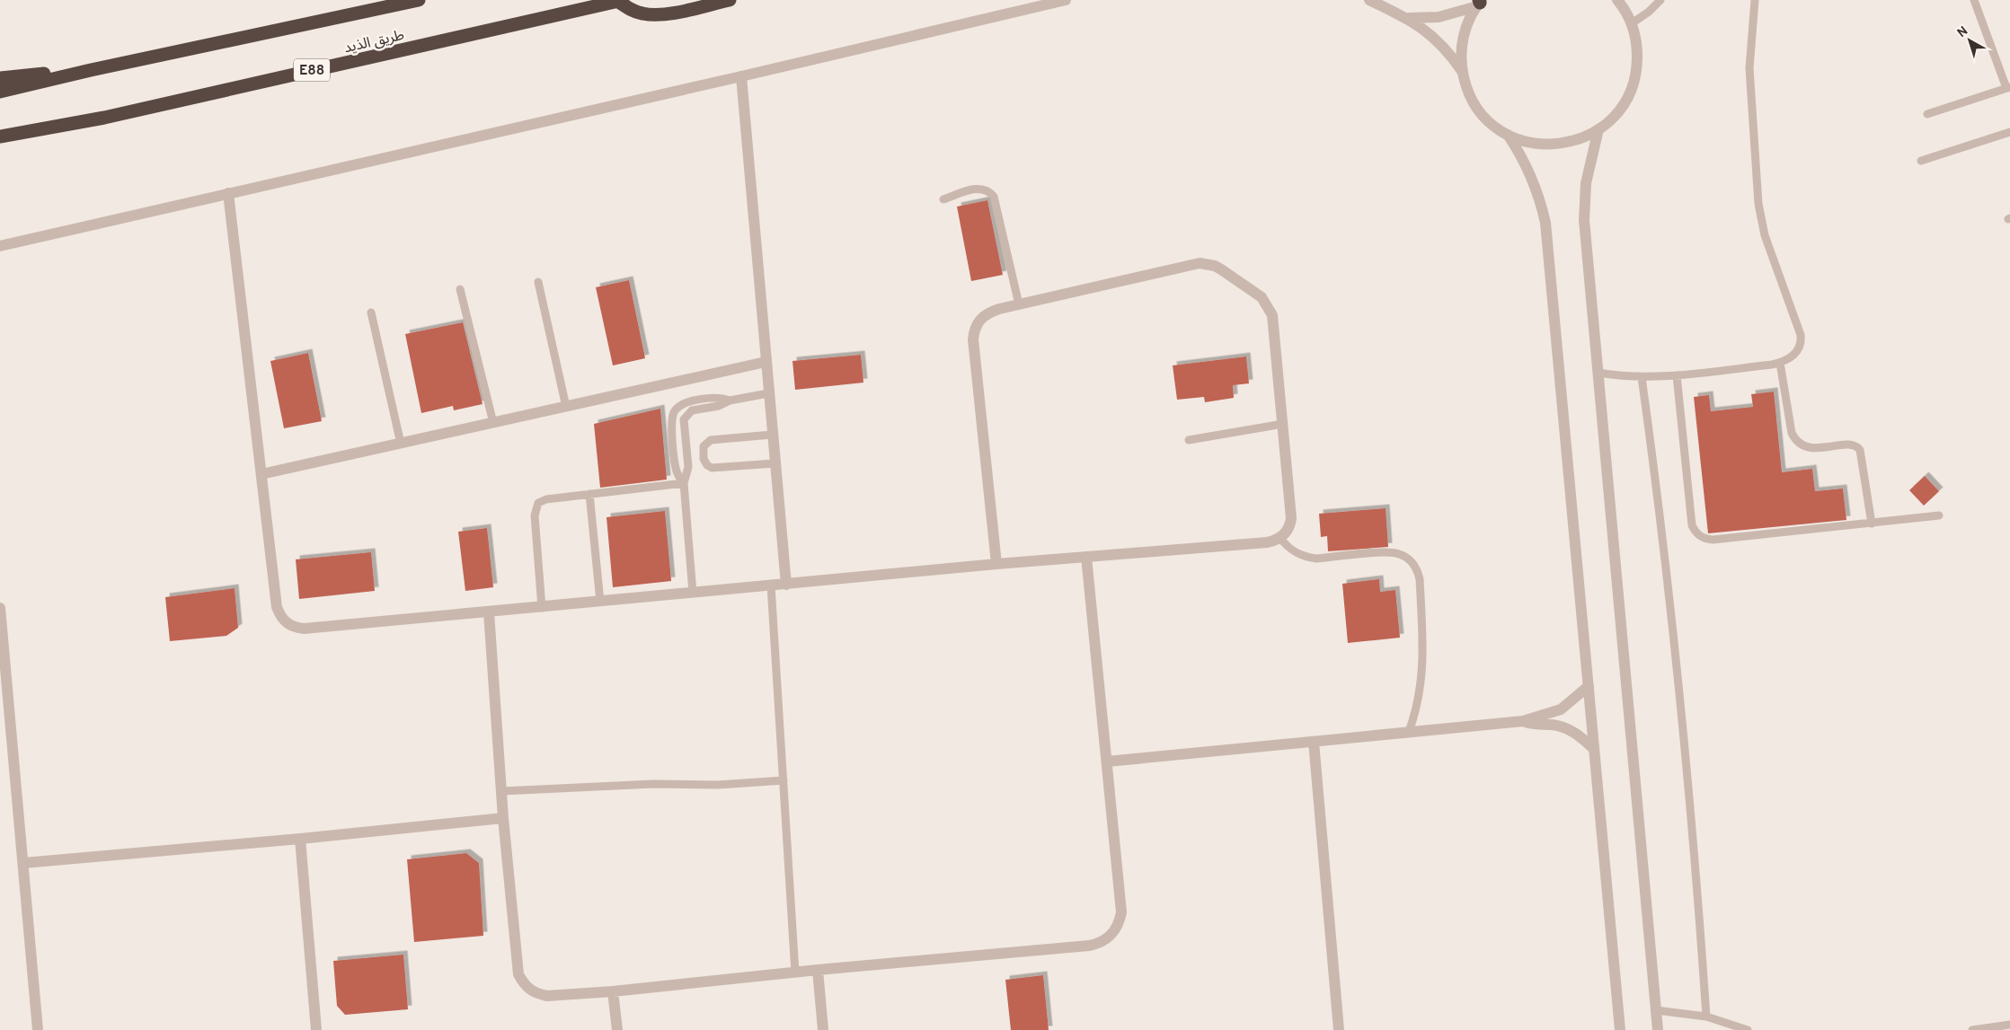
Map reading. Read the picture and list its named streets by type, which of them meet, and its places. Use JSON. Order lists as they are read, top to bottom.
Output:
{
  "streets": {
    "highway": ["طريق الذيد", "E88"]
  },
  "north": "top left"
}
